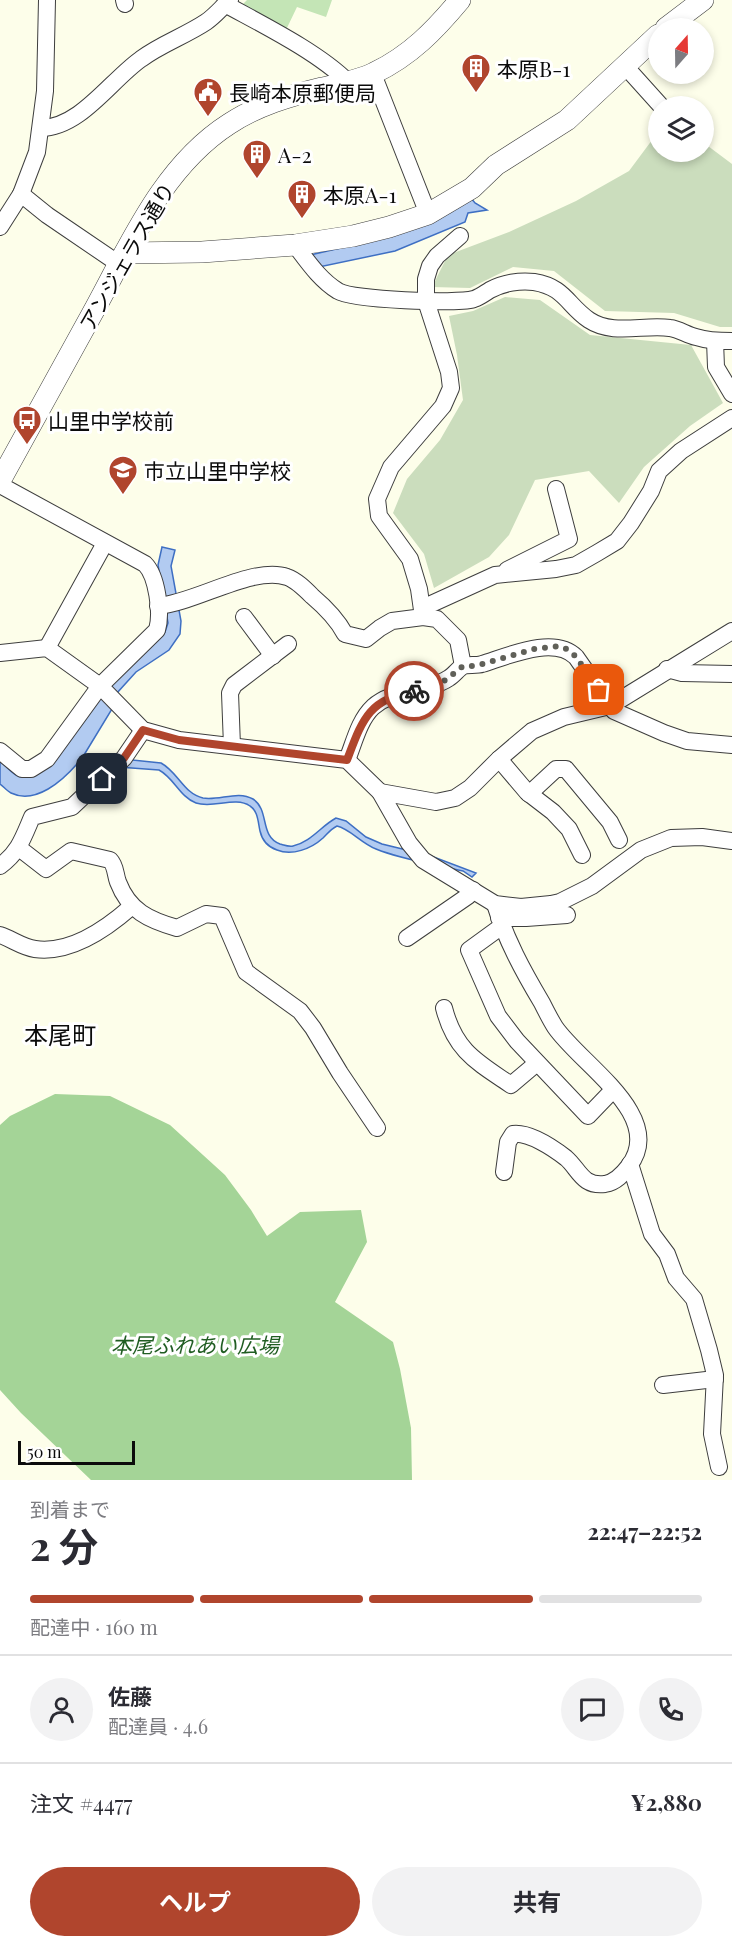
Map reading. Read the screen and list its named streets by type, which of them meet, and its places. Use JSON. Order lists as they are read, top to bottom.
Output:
{
  "streets": {
    "street": ["アンジェラス通り"]
  },
  "districts": ["本尾町"],
  "parks": ["本尾ふれあい広場"],
  "places": {
    "building": ["本原B-1", "A-2", "本原A-1"],
    "public building": ["長崎本原郵便局"],
    "bus stop": ["山里中学校前"],
    "school or university": ["市立山里中学校"]
  },
  "scale_bar": "50 m",
  "north": "top",
  "page": {
    "scale": "50 m",
    "heading": ["2 分", "到着まで", "22:47–22:52"],
    "panel": [
      "佐藤",
      "配達員 · 4.6",
      "注文 #4477",
      "¥2,880"
    ],
    "bar": "配達中 · 160 m",
    "buttons": ["ヘルプ", "共有"]
  }
}
